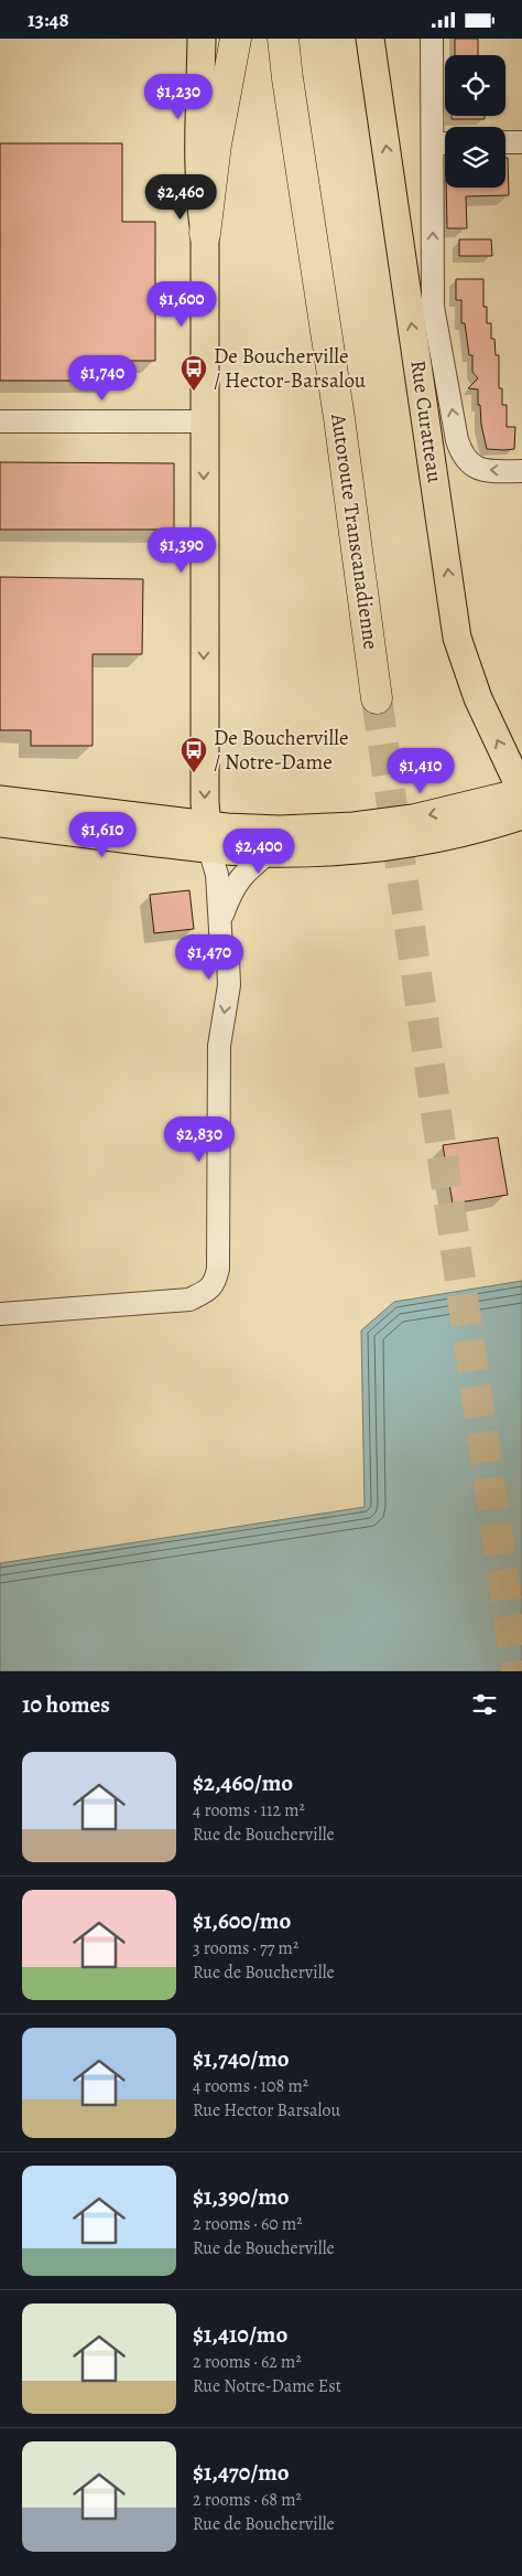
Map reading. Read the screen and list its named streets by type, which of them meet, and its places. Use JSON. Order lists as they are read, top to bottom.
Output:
{
  "streets": {
    "highway": ["Autoroute Transcanadienne"],
    "main road": ["Rue Curatteau"]
  },
  "places": {
    "bus stop": ["De Boucherville / Hector-Barsalou", "De Boucherville / Notre-Dame"]
  },
  "page": {
    "status": "13:48",
    "price": [
      "$1,230",
      "$2,460",
      "$1,600",
      "$1,740",
      "$1,390",
      "$1,410",
      "$1,610",
      "$2,400",
      "$1,470",
      "$2,830"
    ],
    "heading": "10 homes",
    "list": [
      {
        "name": "$2,460/mo",
        "note": "4 rooms · 112 m² · Rue de Boucherville"
      },
      {
        "name": "$1,600/mo",
        "note": "3 rooms · 77 m² · Rue de Boucherville"
      },
      {
        "name": "$1,740/mo",
        "note": "4 rooms · 108 m² · Rue Hector Barsalou"
      },
      {
        "name": "$1,390/mo",
        "note": "2 rooms · 60 m² · Rue de Boucherville"
      },
      {
        "name": "$1,410/mo",
        "note": "2 rooms · 62 m² · Rue Notre-Dame Est"
      },
      {
        "name": "$1,470/mo",
        "note": "2 rooms · 68 m² · Rue de Boucherville"
      }
    ]
  }
}
